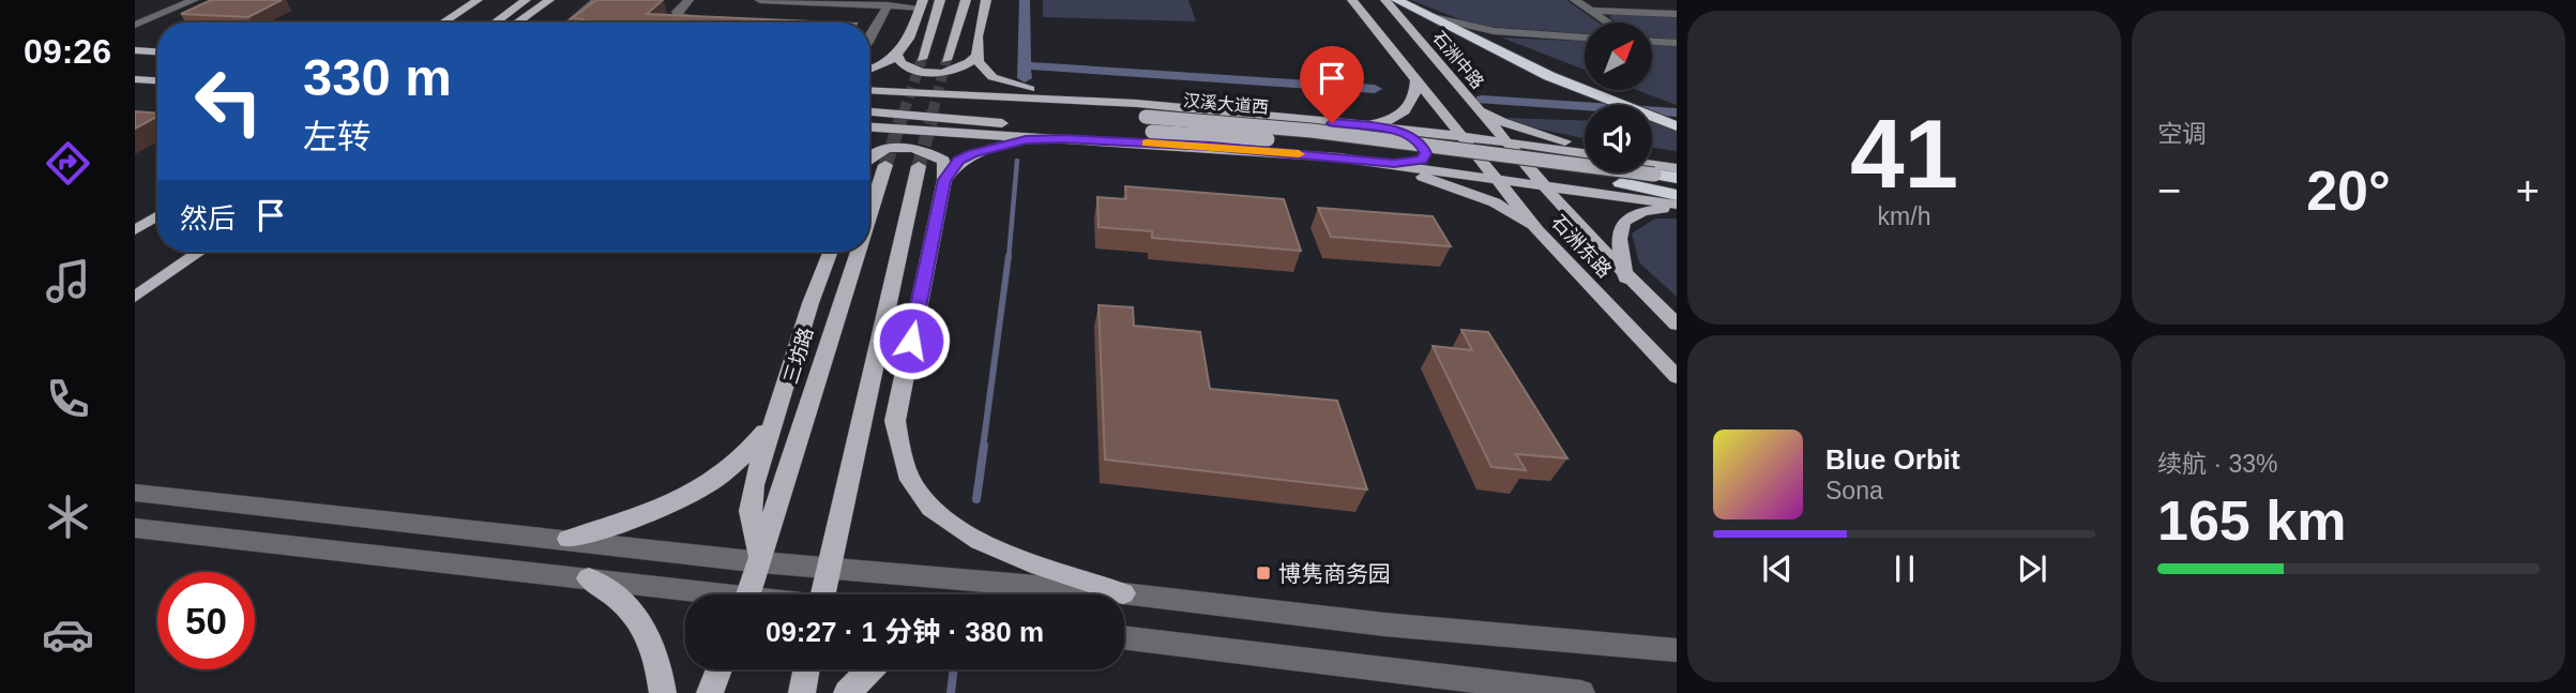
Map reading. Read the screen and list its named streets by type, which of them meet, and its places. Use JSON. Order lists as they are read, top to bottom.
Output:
{
  "streets": {
    "main road": [
      "石洲中路",
      "汉溪大道西",
      "石洲东路",
      "三坊路"
    ]
  },
  "crossings": [
    ["石洲中路", "石洲东路"]
  ],
  "places": {
    "transit": ["博隽商务园"]
  },
  "north": "top right",
  "page": {
    "tabs": "09:26",
    "tile": [
      ["41", "km/h"],
      "空调",
      ["续航 · 33%", "165 km"]
    ],
    "turn": ["330 m", "左转"],
    "heat": ["−", "20°", "+"],
    "then": "然后",
    "song": ["Blue Orbit", "Sona"],
    "limit": "50",
    "trip": "09:27 · 1 分钟 · 380 m"
  }
}
